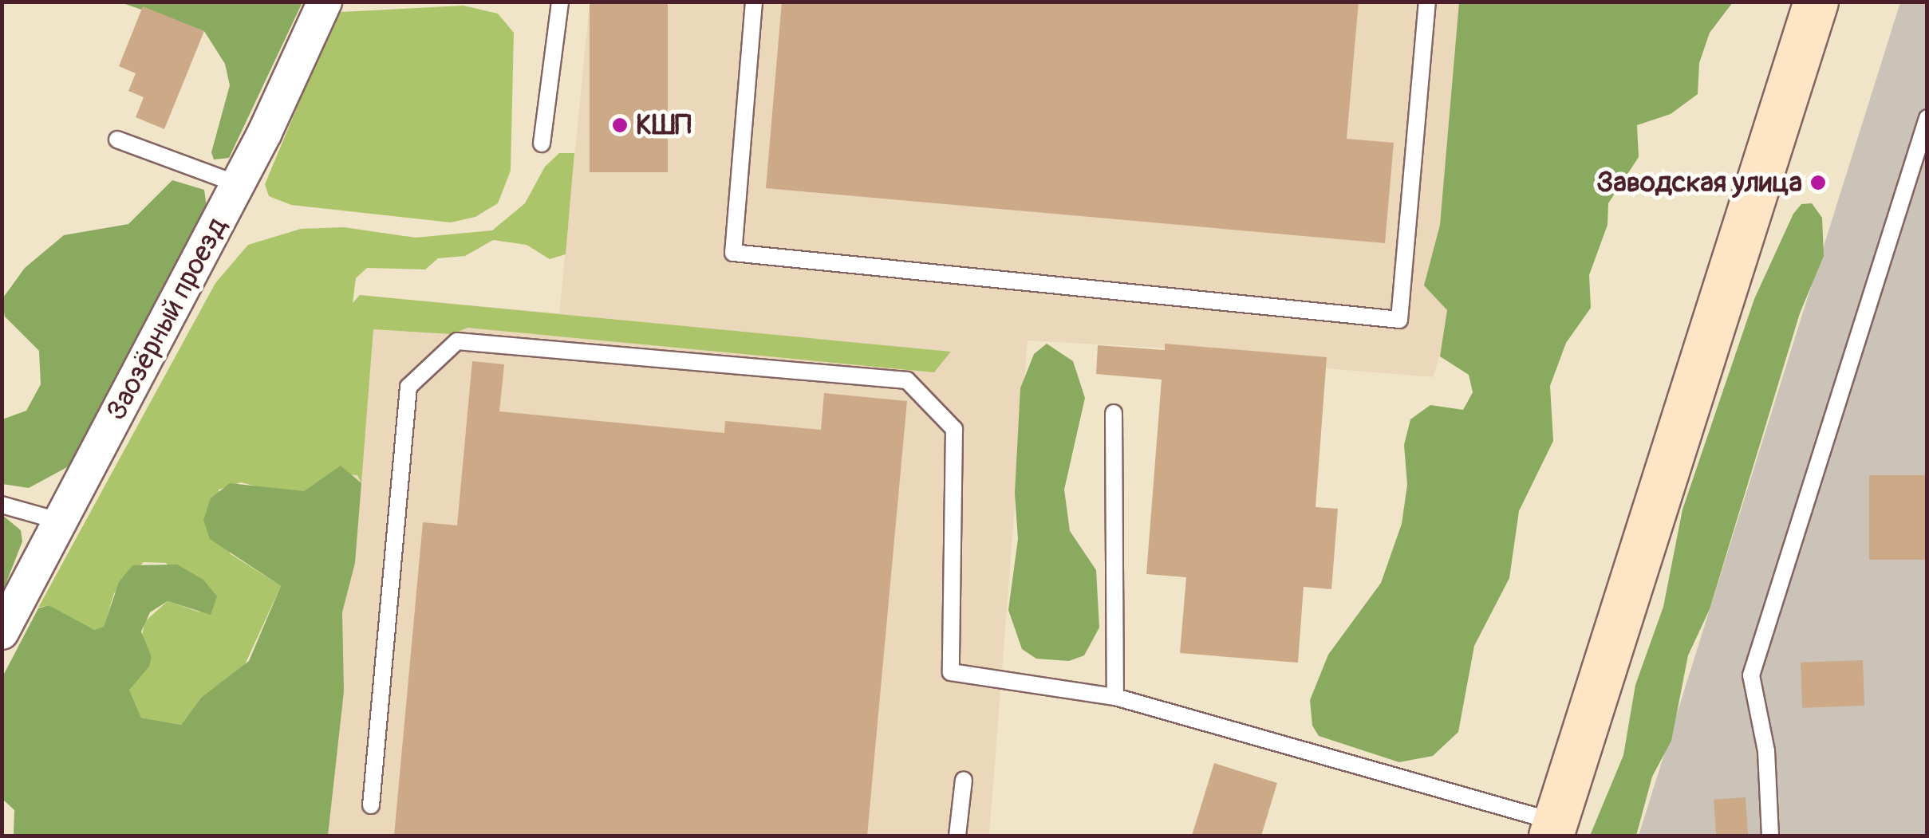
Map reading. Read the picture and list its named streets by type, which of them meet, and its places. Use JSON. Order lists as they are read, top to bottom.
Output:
{
  "streets": {
    "street": ["Заозёрный проезд"]
  },
  "places": ["КШП", "Заводская улица"]
}
